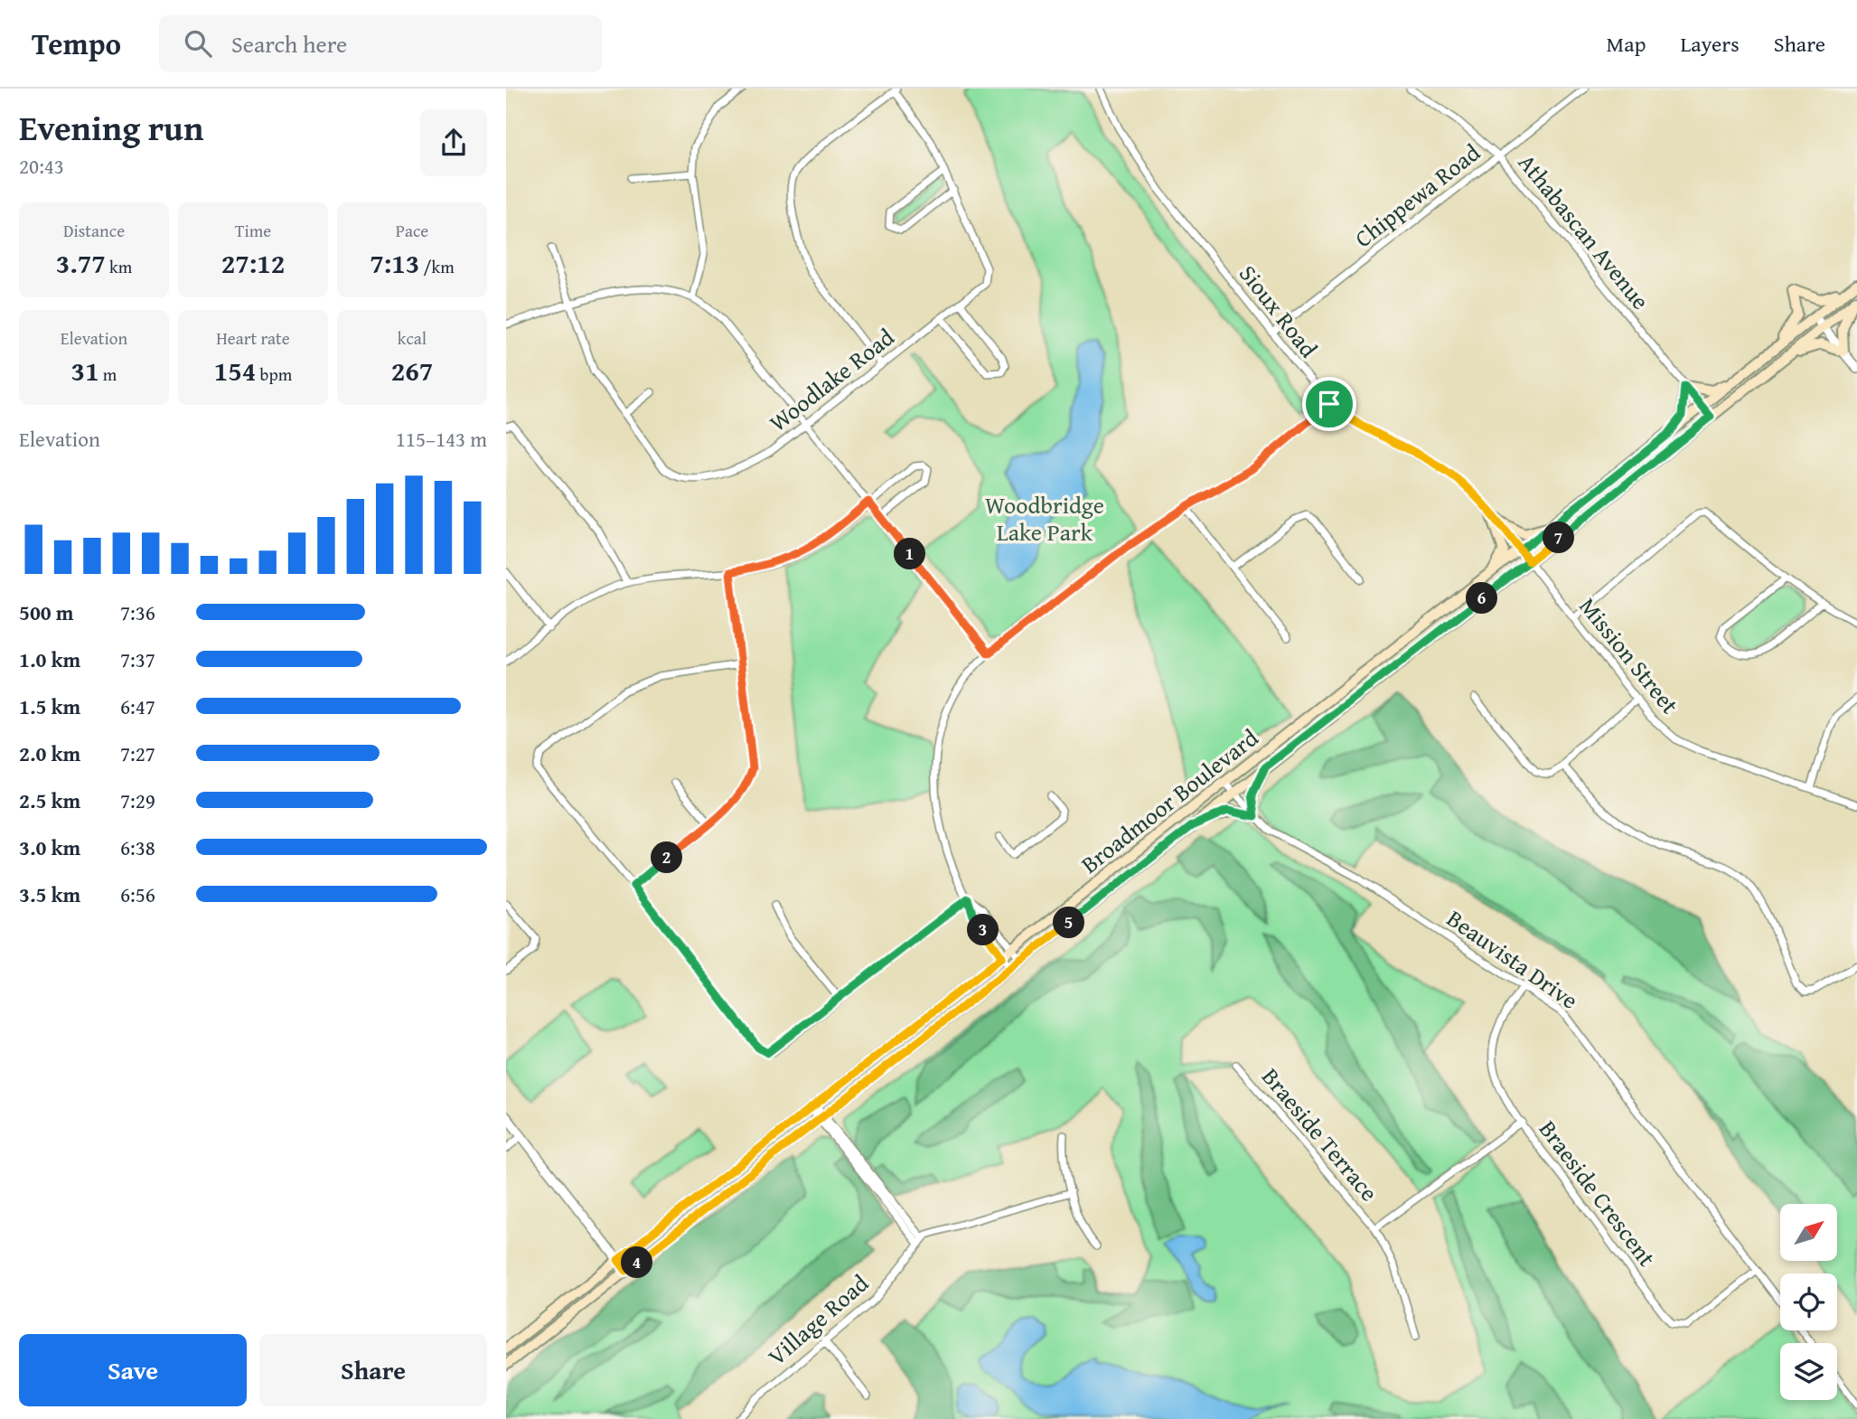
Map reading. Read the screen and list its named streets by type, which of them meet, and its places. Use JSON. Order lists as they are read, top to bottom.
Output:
{
  "streets": {
    "main road": ["Broadmoor Boulevard"],
    "street": [
      "Chippewa Road",
      "Athabascan Avenue",
      "Sioux Road",
      "Woodlake Road",
      "Mission Street",
      "Beauvista Drive",
      "Braeside Terrace",
      "Braeside Crescent",
      "Village Road"
    ]
  },
  "crossings": [
    ["Chippewa Road", "Athabascan Avenue"],
    ["Chippewa Road", "Sioux Road"],
    ["Athabascan Avenue", "Broadmoor Boulevard"],
    ["Sioux Road", "Mission Street"],
    ["Sioux Road", "Broadmoor Boulevard"],
    ["Mission Street", "Broadmoor Boulevard"],
    ["Broadmoor Boulevard", "Beauvista Drive"],
    ["Beauvista Drive", "Braeside Crescent"],
    ["Braeside Terrace", "Braeside Crescent"]
  ],
  "parks": ["Woodbridge Lake Park"],
  "north": "top right",
  "page": {
    "header": "Tempo",
    "search": "Search here",
    "nav": ["Map", "Layers", "Share"],
    "heading": ["Evening run", "20:43"],
    "stats": [
      ["Distance", "3.77 km"],
      ["Time", "27:12"],
      ["Pace", "7:13 /km"],
      ["Elevation", "31 m"],
      ["Heart rate", "154 bpm"],
      ["kcal", "267"]
    ],
    "chart": ["Elevation", "115–143 m"],
    "pins": [
      "7",
      "1",
      "6",
      "2",
      "5",
      "3",
      "4"
    ],
    "list": [
      {
        "name": "500 m",
        "note": "7:36"
      },
      {
        "name": "1.0 km",
        "note": "7:37"
      },
      {
        "name": "1.5 km",
        "note": "6:47"
      },
      {
        "name": "2.0 km",
        "note": "7:27"
      },
      {
        "name": "2.5 km",
        "note": "7:29"
      },
      {
        "name": "3.0 km",
        "note": "6:38"
      },
      {
        "name": "3.5 km",
        "note": "6:56"
      }
    ],
    "buttons": ["Save", "Share"]
  }
}
